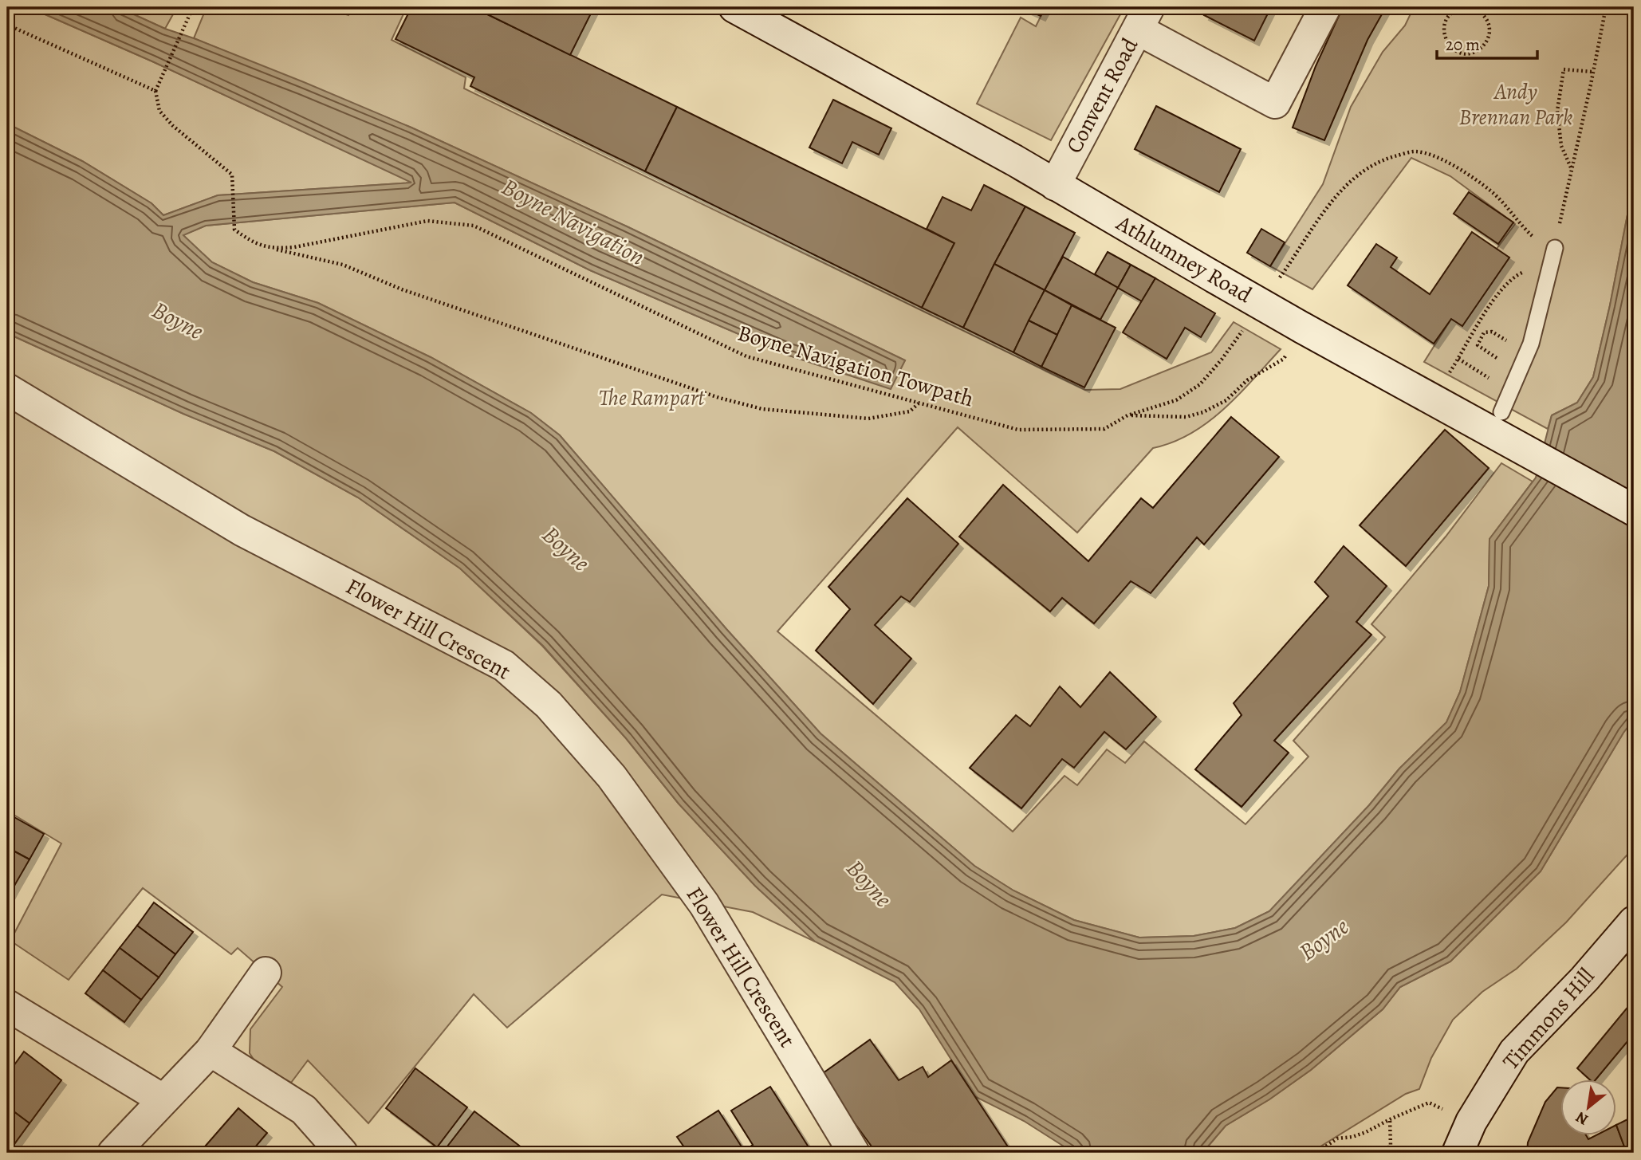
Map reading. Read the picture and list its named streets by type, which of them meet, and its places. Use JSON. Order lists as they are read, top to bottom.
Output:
{
  "streets": {
    "street": [
      "Convent Road",
      "Athlumney Road",
      "Flower Hill Crescent",
      "Timmons Hill"
    ],
    "path": ["Boyne Navigation Towpath"]
  },
  "crossings": [
    ["Convent Road", "Athlumney Road"]
  ],
  "water": ["Boyne Navigation", "Boyne"],
  "parks": ["Andy Brennan Park", "The Rampart"],
  "scale_bar": "20 m",
  "north": "bottom left"
}
